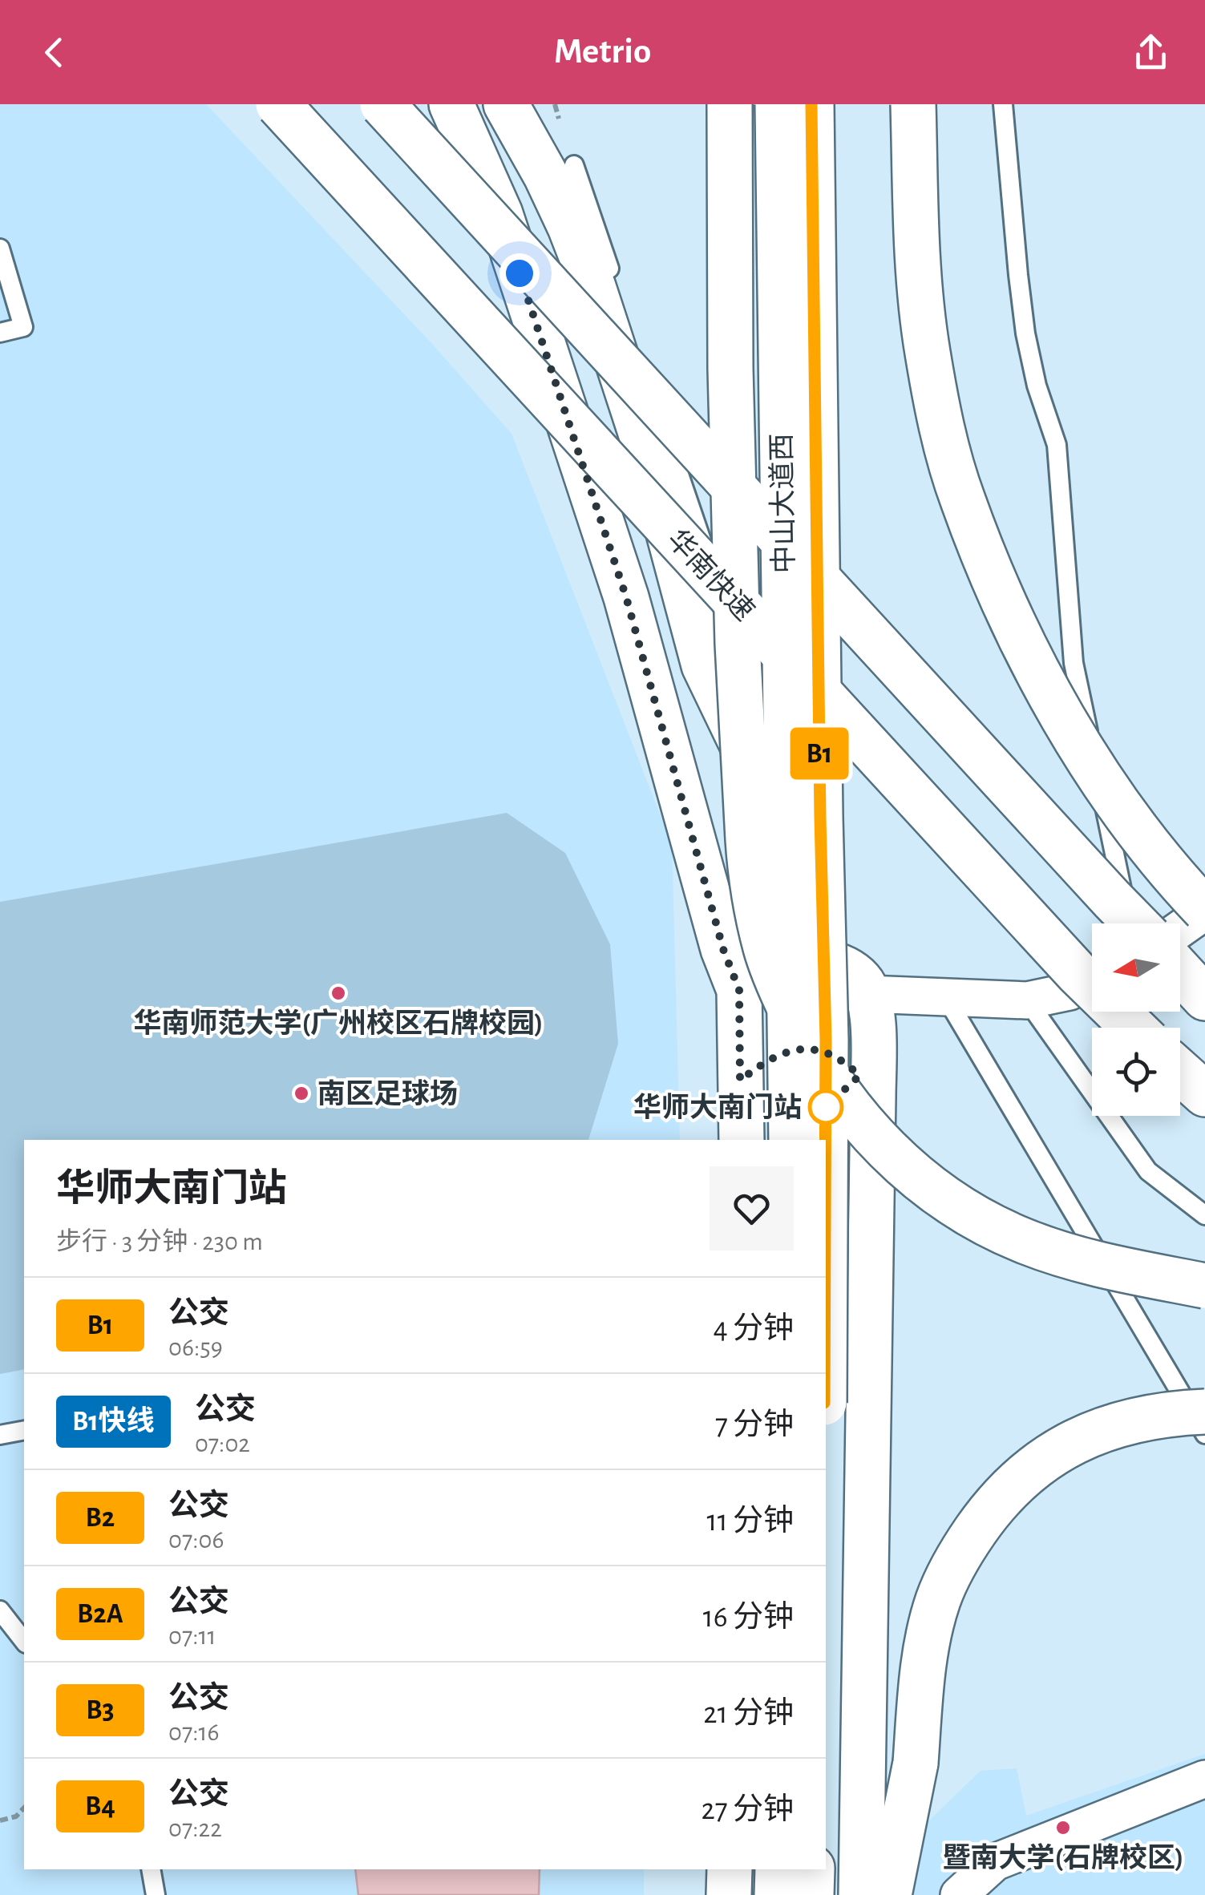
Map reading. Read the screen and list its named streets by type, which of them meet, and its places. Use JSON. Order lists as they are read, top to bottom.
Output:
{
  "streets": {
    "main road": ["中山大道西", "华南快速"]
  },
  "places": [
    "华南师范大学(广州校区石牌校园)",
    "南区足球场",
    "华师大南门站",
    "暨南大学(石牌校区)"
  ],
  "lines": ["bus line B1"],
  "north": "left",
  "page": {
    "header": "Metrio",
    "on_map": "B1",
    "heading": ["华师大南门站", "步行 · 3 分钟 · 230 m"],
    "list": [
      {
        "mark": "B1",
        "name": "公交",
        "note": "06:59",
        "value": "4 分钟"
      },
      {
        "mark": "B1快线",
        "name": "公交",
        "note": "07:02",
        "value": "7 分钟"
      },
      {
        "mark": "B2",
        "name": "公交",
        "note": "07:06",
        "value": "11 分钟"
      },
      {
        "mark": "B2A",
        "name": "公交",
        "note": "07:11",
        "value": "16 分钟"
      },
      {
        "mark": "B3",
        "name": "公交",
        "note": "07:16",
        "value": "21 分钟"
      },
      {
        "mark": "B4",
        "name": "公交",
        "note": "07:22",
        "value": "27 分钟"
      }
    ]
  }
}
